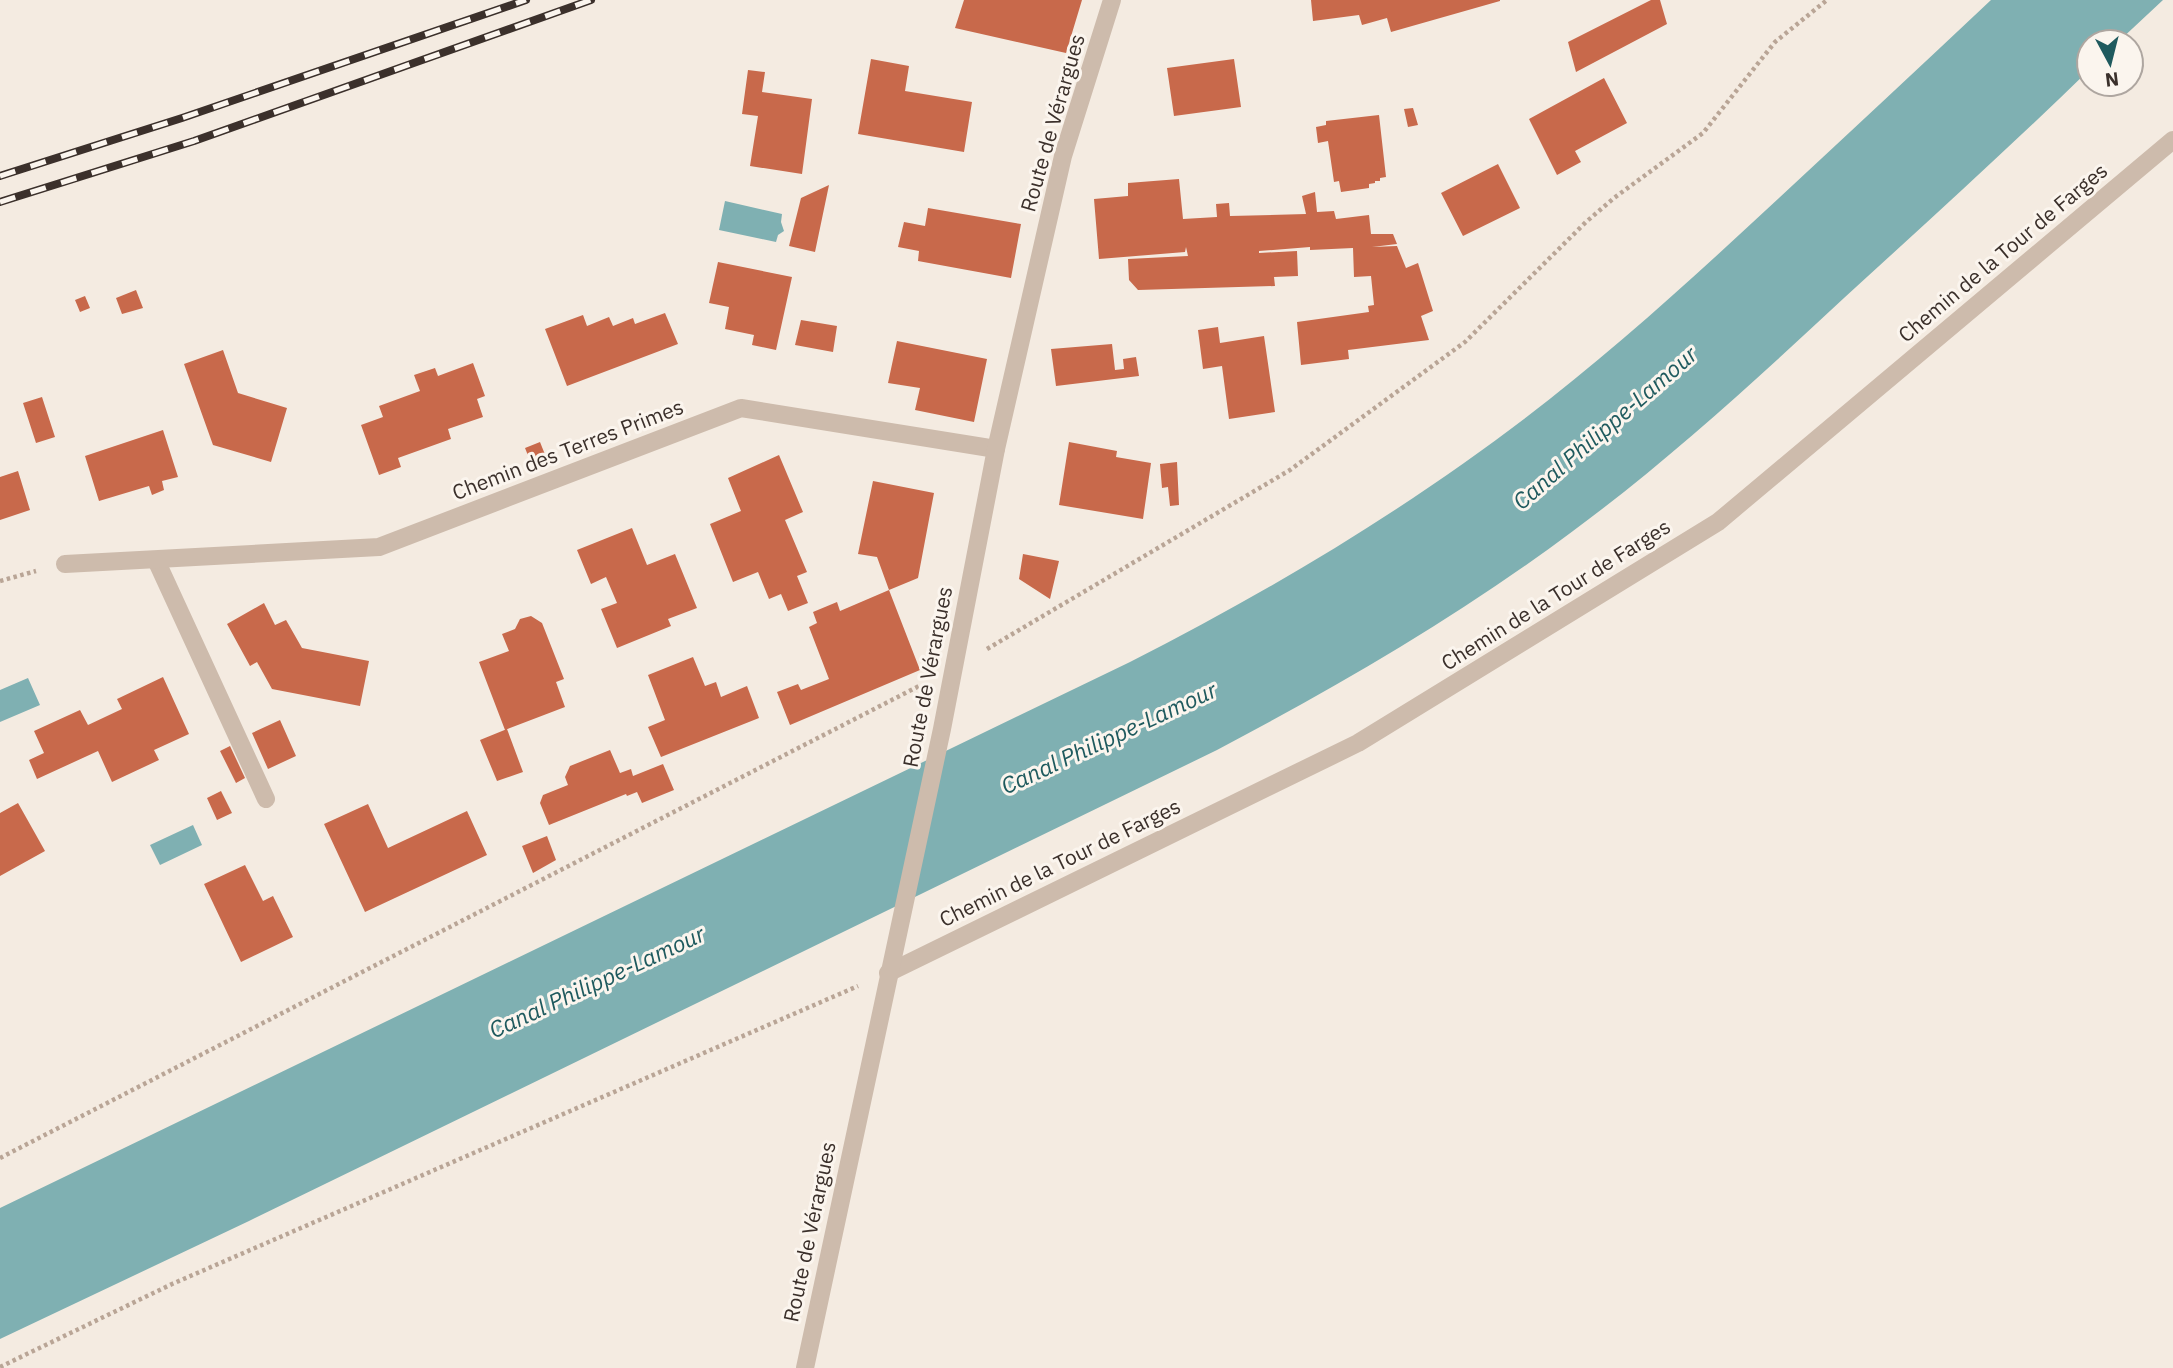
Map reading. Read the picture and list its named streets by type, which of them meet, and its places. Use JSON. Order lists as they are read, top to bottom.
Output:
{
  "streets": {
    "street": ["Route de Vérargues", "Chemin de la Tour de Farges", "Chemin des Terres Primes"]
  },
  "crossings": [
    ["Route de Vérargues", "Chemin de la Tour de Farges"],
    ["Route de Vérargues", "Chemin des Terres Primes"]
  ],
  "water": ["Canal Philippe-Lamour"],
  "north": "bottom"
}
